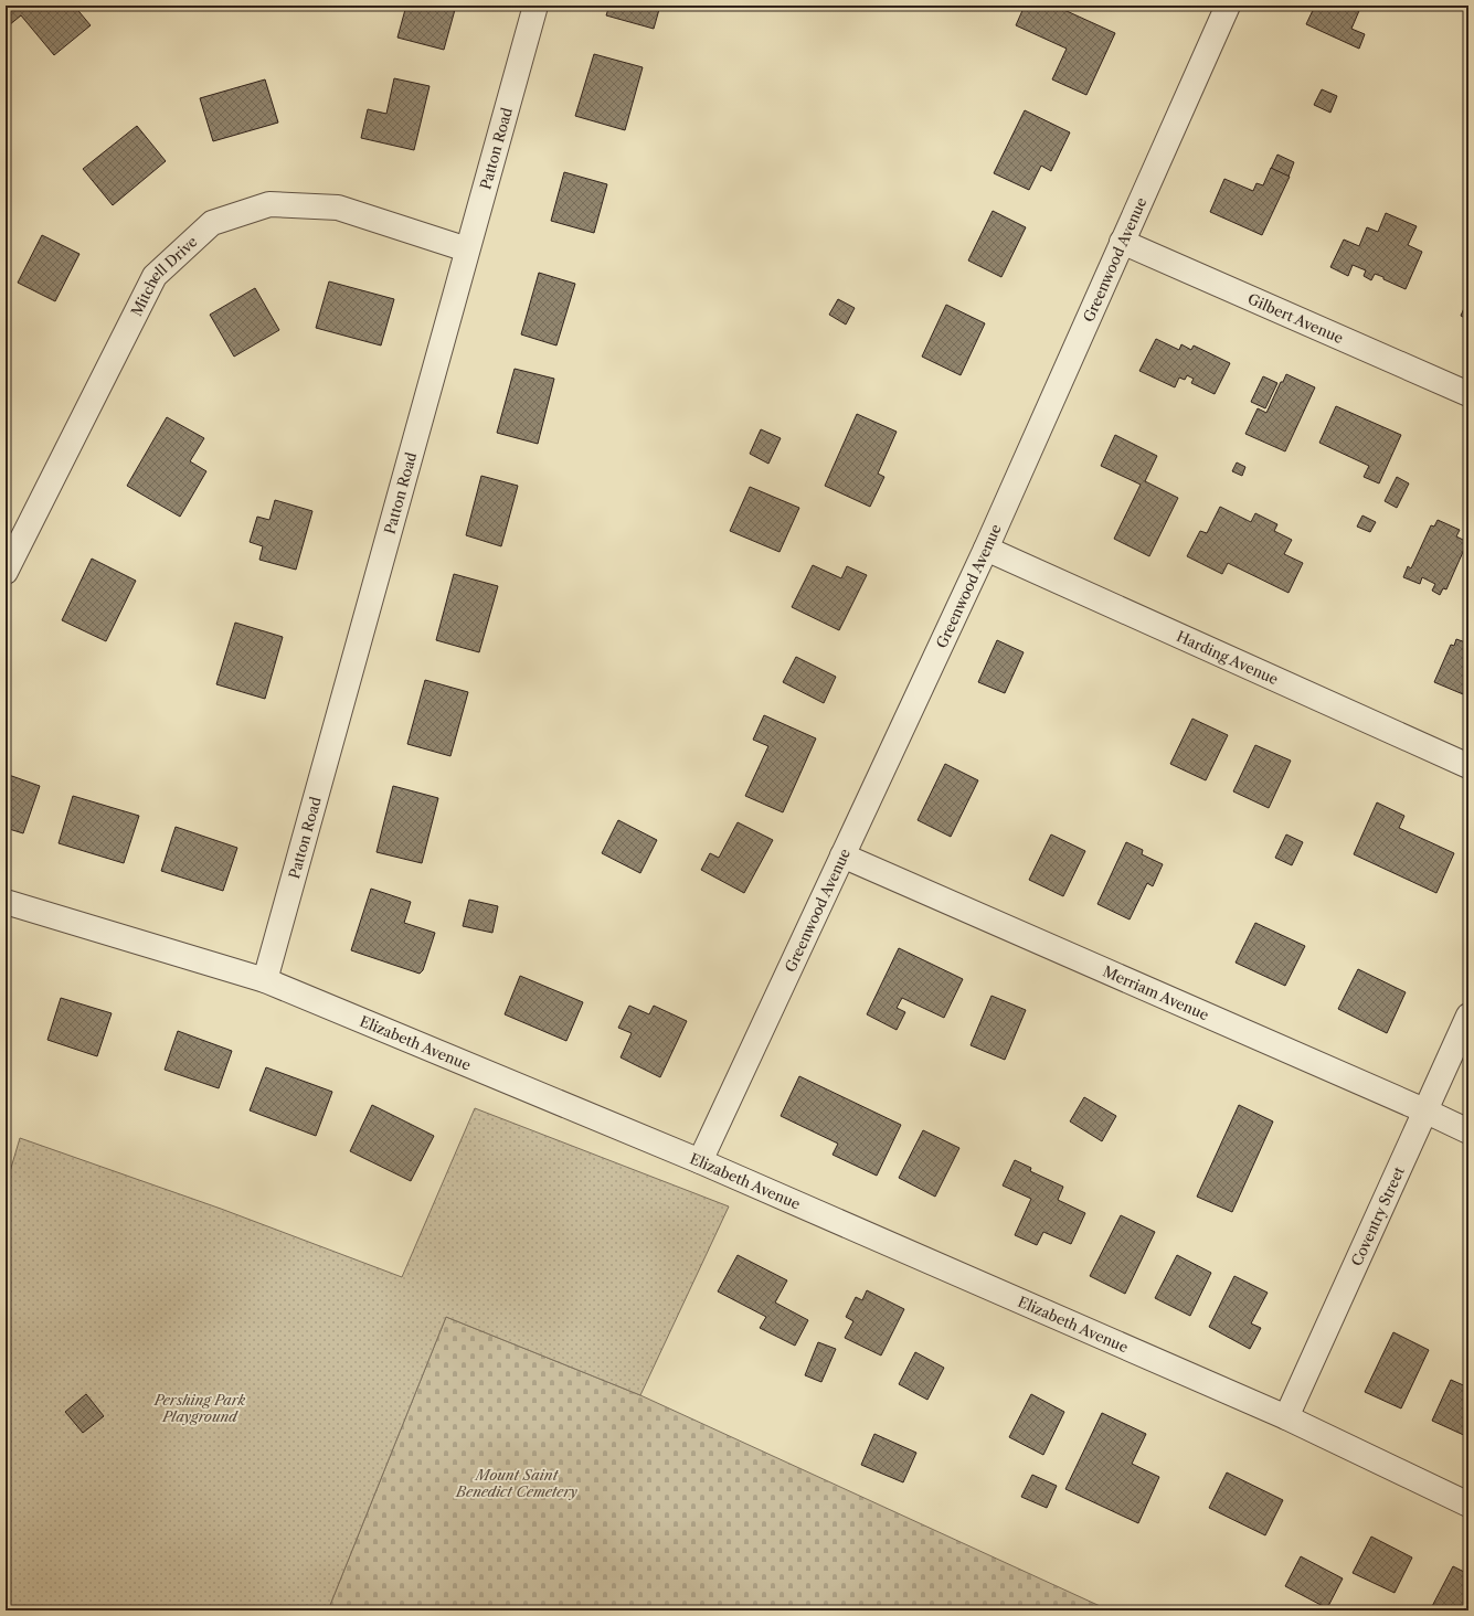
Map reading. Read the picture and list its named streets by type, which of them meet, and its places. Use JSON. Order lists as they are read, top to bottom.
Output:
{
  "streets": {
    "street": [
      "Patton Road",
      "Greenwood Avenue",
      "Mitchell Drive",
      "Gilbert Avenue",
      "Harding Avenue",
      "Merriam Avenue",
      "Elizabeth Avenue",
      "Coventry Street"
    ]
  },
  "crossings": [
    ["Patton Road", "Mitchell Drive"],
    ["Patton Road", "Elizabeth Avenue"],
    ["Greenwood Avenue", "Gilbert Avenue"],
    ["Greenwood Avenue", "Harding Avenue"],
    ["Greenwood Avenue", "Merriam Avenue"],
    ["Greenwood Avenue", "Elizabeth Avenue"],
    ["Merriam Avenue", "Coventry Street"],
    ["Elizabeth Avenue", "Coventry Street"]
  ],
  "parks": ["Pershing Park Playground", "Mount Saint Benedict Cemetery"]
}
